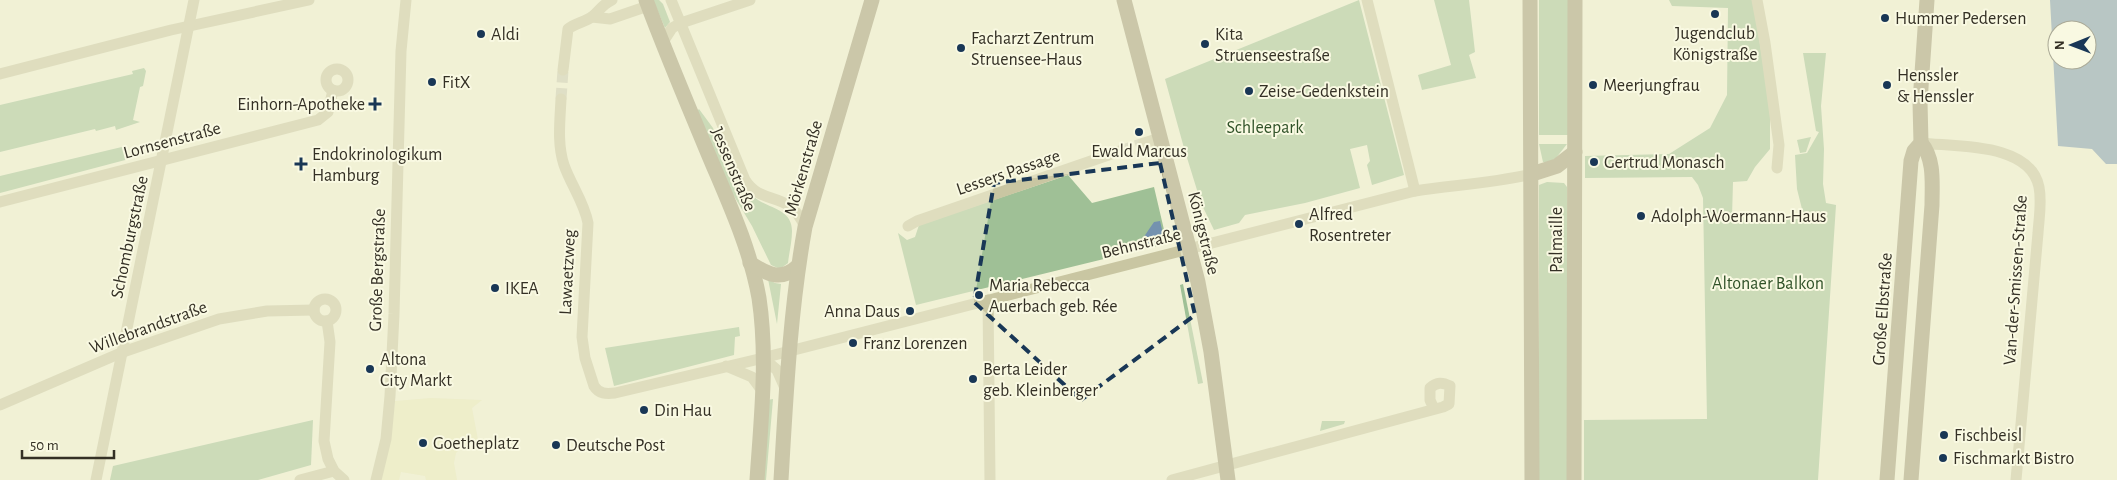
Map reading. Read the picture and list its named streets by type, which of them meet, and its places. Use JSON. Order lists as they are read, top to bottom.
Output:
{
  "streets": {
    "street": [
      "Lornsenstraße",
      "Mörkenstraße",
      "Jessenstraße",
      "Lessers Passage",
      "Königstraße",
      "Schomburgstraße",
      "Palmaille",
      "Behnstraße",
      "Große Bergstraße",
      "Lawaetzweg",
      "Van-der-Smissen-Straße",
      "Große Elbstraße",
      "Willebrandstraße"
    ]
  },
  "crossings": [
    ["Lornsenstraße", "Schomburgstraße"],
    ["Mörkenstraße", "Jessenstraße"],
    ["Mörkenstraße", "Behnstraße"],
    ["Jessenstraße", "Behnstraße"],
    ["Königstraße", "Behnstraße"],
    ["Schomburgstraße", "Willebrandstraße"],
    ["Palmaille", "Behnstraße"],
    ["Behnstraße", "Lawaetzweg"],
    ["Van-der-Smissen-Straße", "Große Elbstraße"]
  ],
  "parks": ["Schleepark", "Altonaer Balkon"],
  "places": {
    "other": [
      "Jugendclub Königstraße",
      "Hummer Pedersen",
      "Aldi",
      "Kita Struenseestraße",
      "Facharzt Zentrum Struensee-Haus",
      "FitX",
      "Meerjungfrau",
      "Henssler & Henssler",
      "Zeise-Gedenkstein",
      "Ewald Marcus",
      "Gertrud Monasch",
      "Adolph-Woermann-Haus",
      "Alfred Rosentreter",
      "IKEA",
      "Maria Rebecca Auerbach geb. Rée",
      "Anna Daus",
      "Franz Lorenzen",
      "Altona City Markt",
      "Berta Leider geb. Kleinberger",
      "Din Hau",
      "Fischbeisl",
      "Goetheplatz",
      "Deutsche Post",
      "Fischmarkt Bistro"
    ],
    "health": ["Einhorn-Apotheke", "Endokrinologikum Hamburg"]
  },
  "scale_bar": "50 m",
  "north": "left"
}
